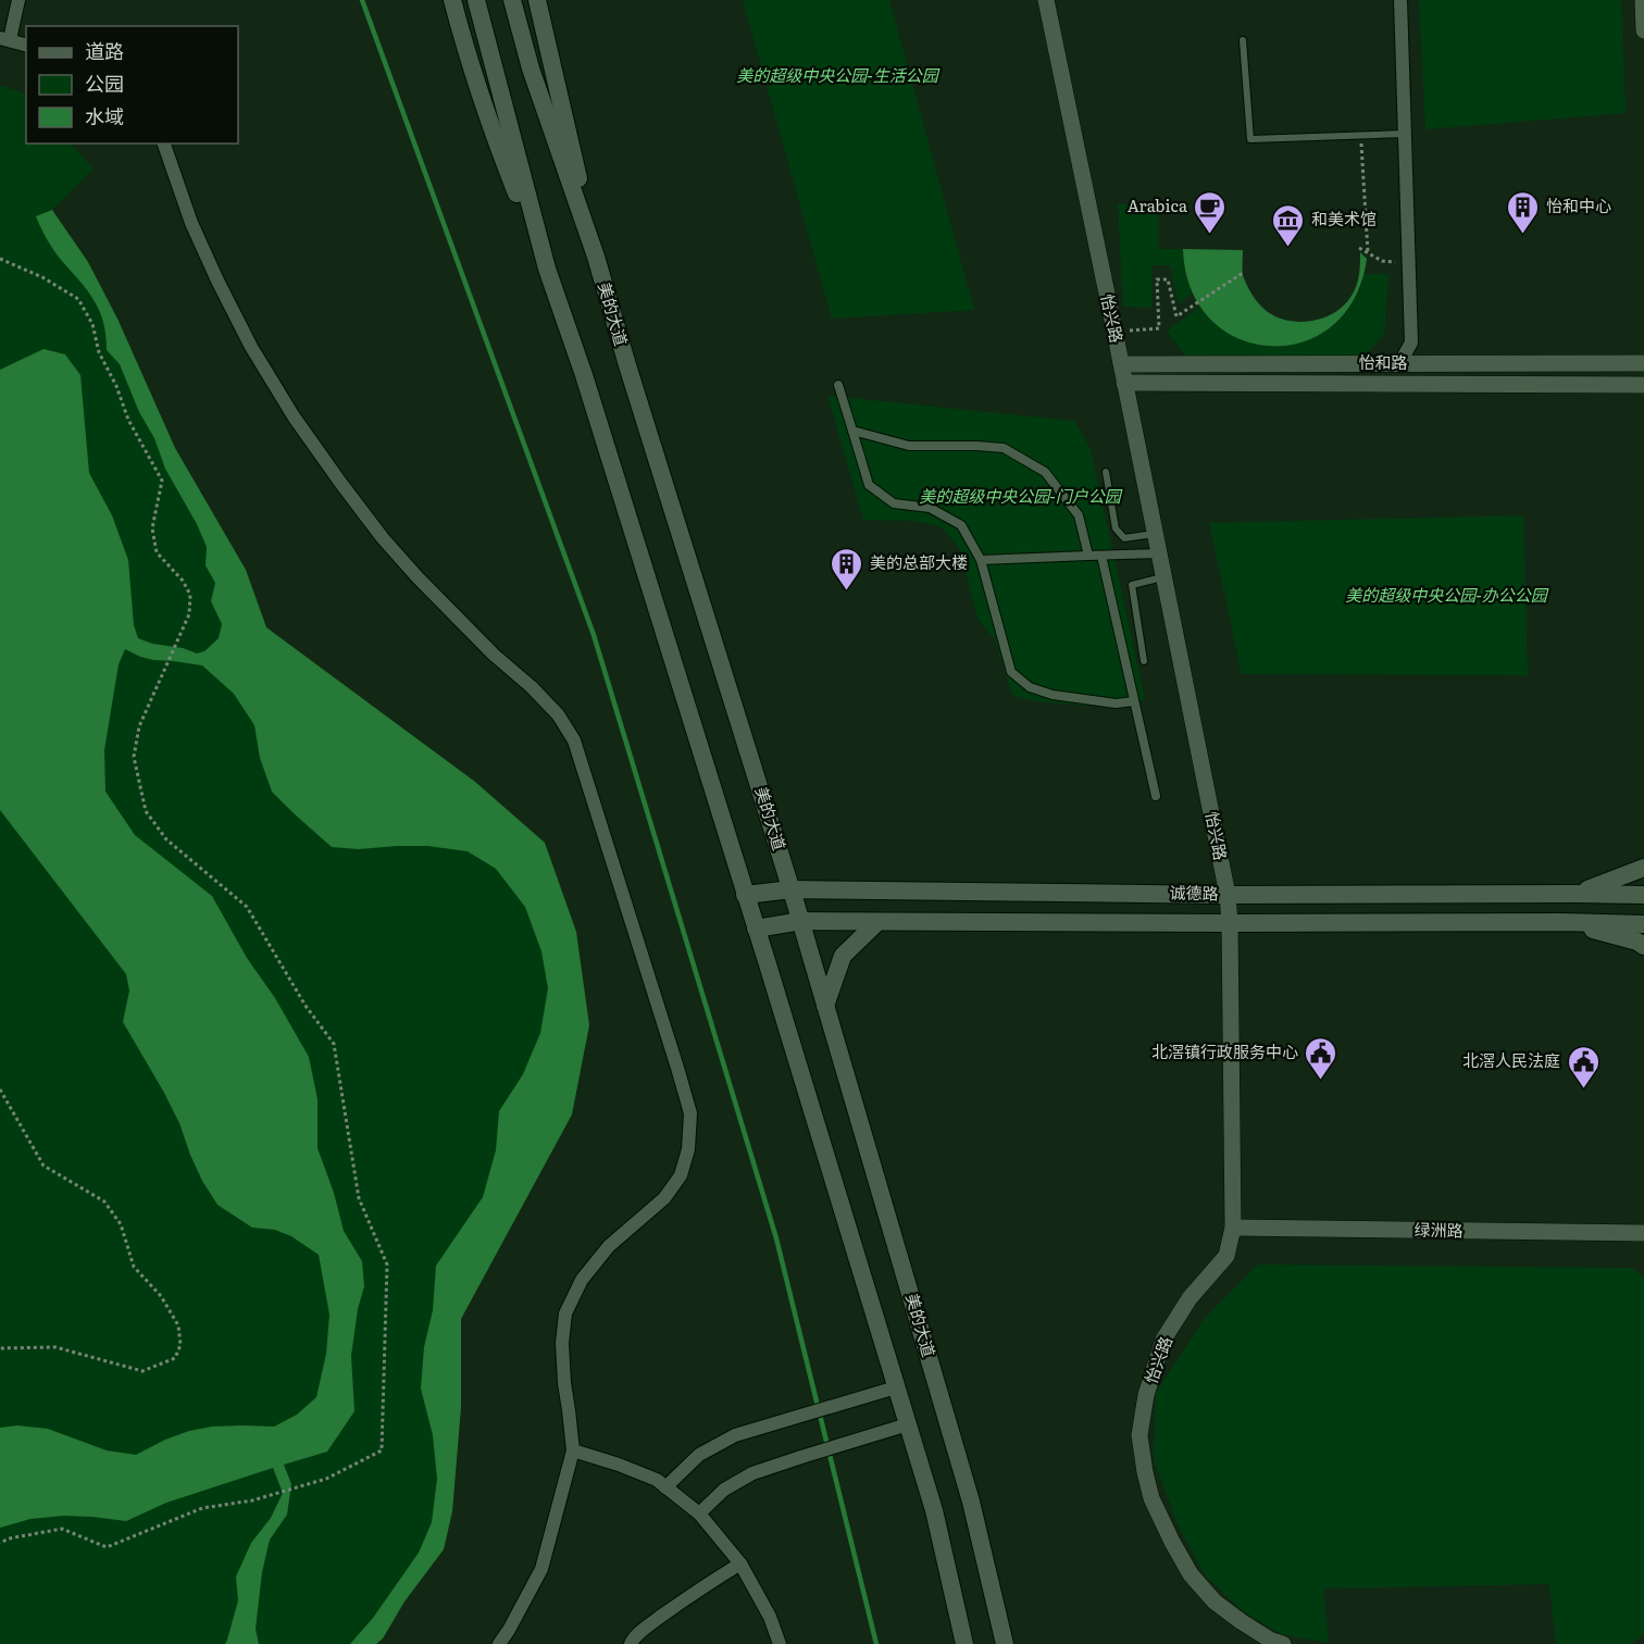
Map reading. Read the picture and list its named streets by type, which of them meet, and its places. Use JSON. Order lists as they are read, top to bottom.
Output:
{
  "streets": {
    "main road": ["美的大道", "诚德路"],
    "street": ["怡兴路", "怡和路", "绿洲路"]
  },
  "crossings": [
    ["美的大道", "诚德路"],
    ["怡兴路", "怡和路"],
    ["怡兴路", "诚德路"],
    ["怡兴路", "绿洲路"]
  ],
  "parks": ["美的超级中央公园-生活公园", "美的超级中央公园-门户公园", "美的超级中央公园-办公公园"],
  "places": {
    "cafe": ["Arabica"],
    "building": ["怡和中心", "美的总部大楼"],
    "museum": ["和美术馆"],
    "public building": ["北滘镇行政服务中心", "北滘人民法庭"]
  },
  "legend": ["道路", "公园", "水域"]
}
